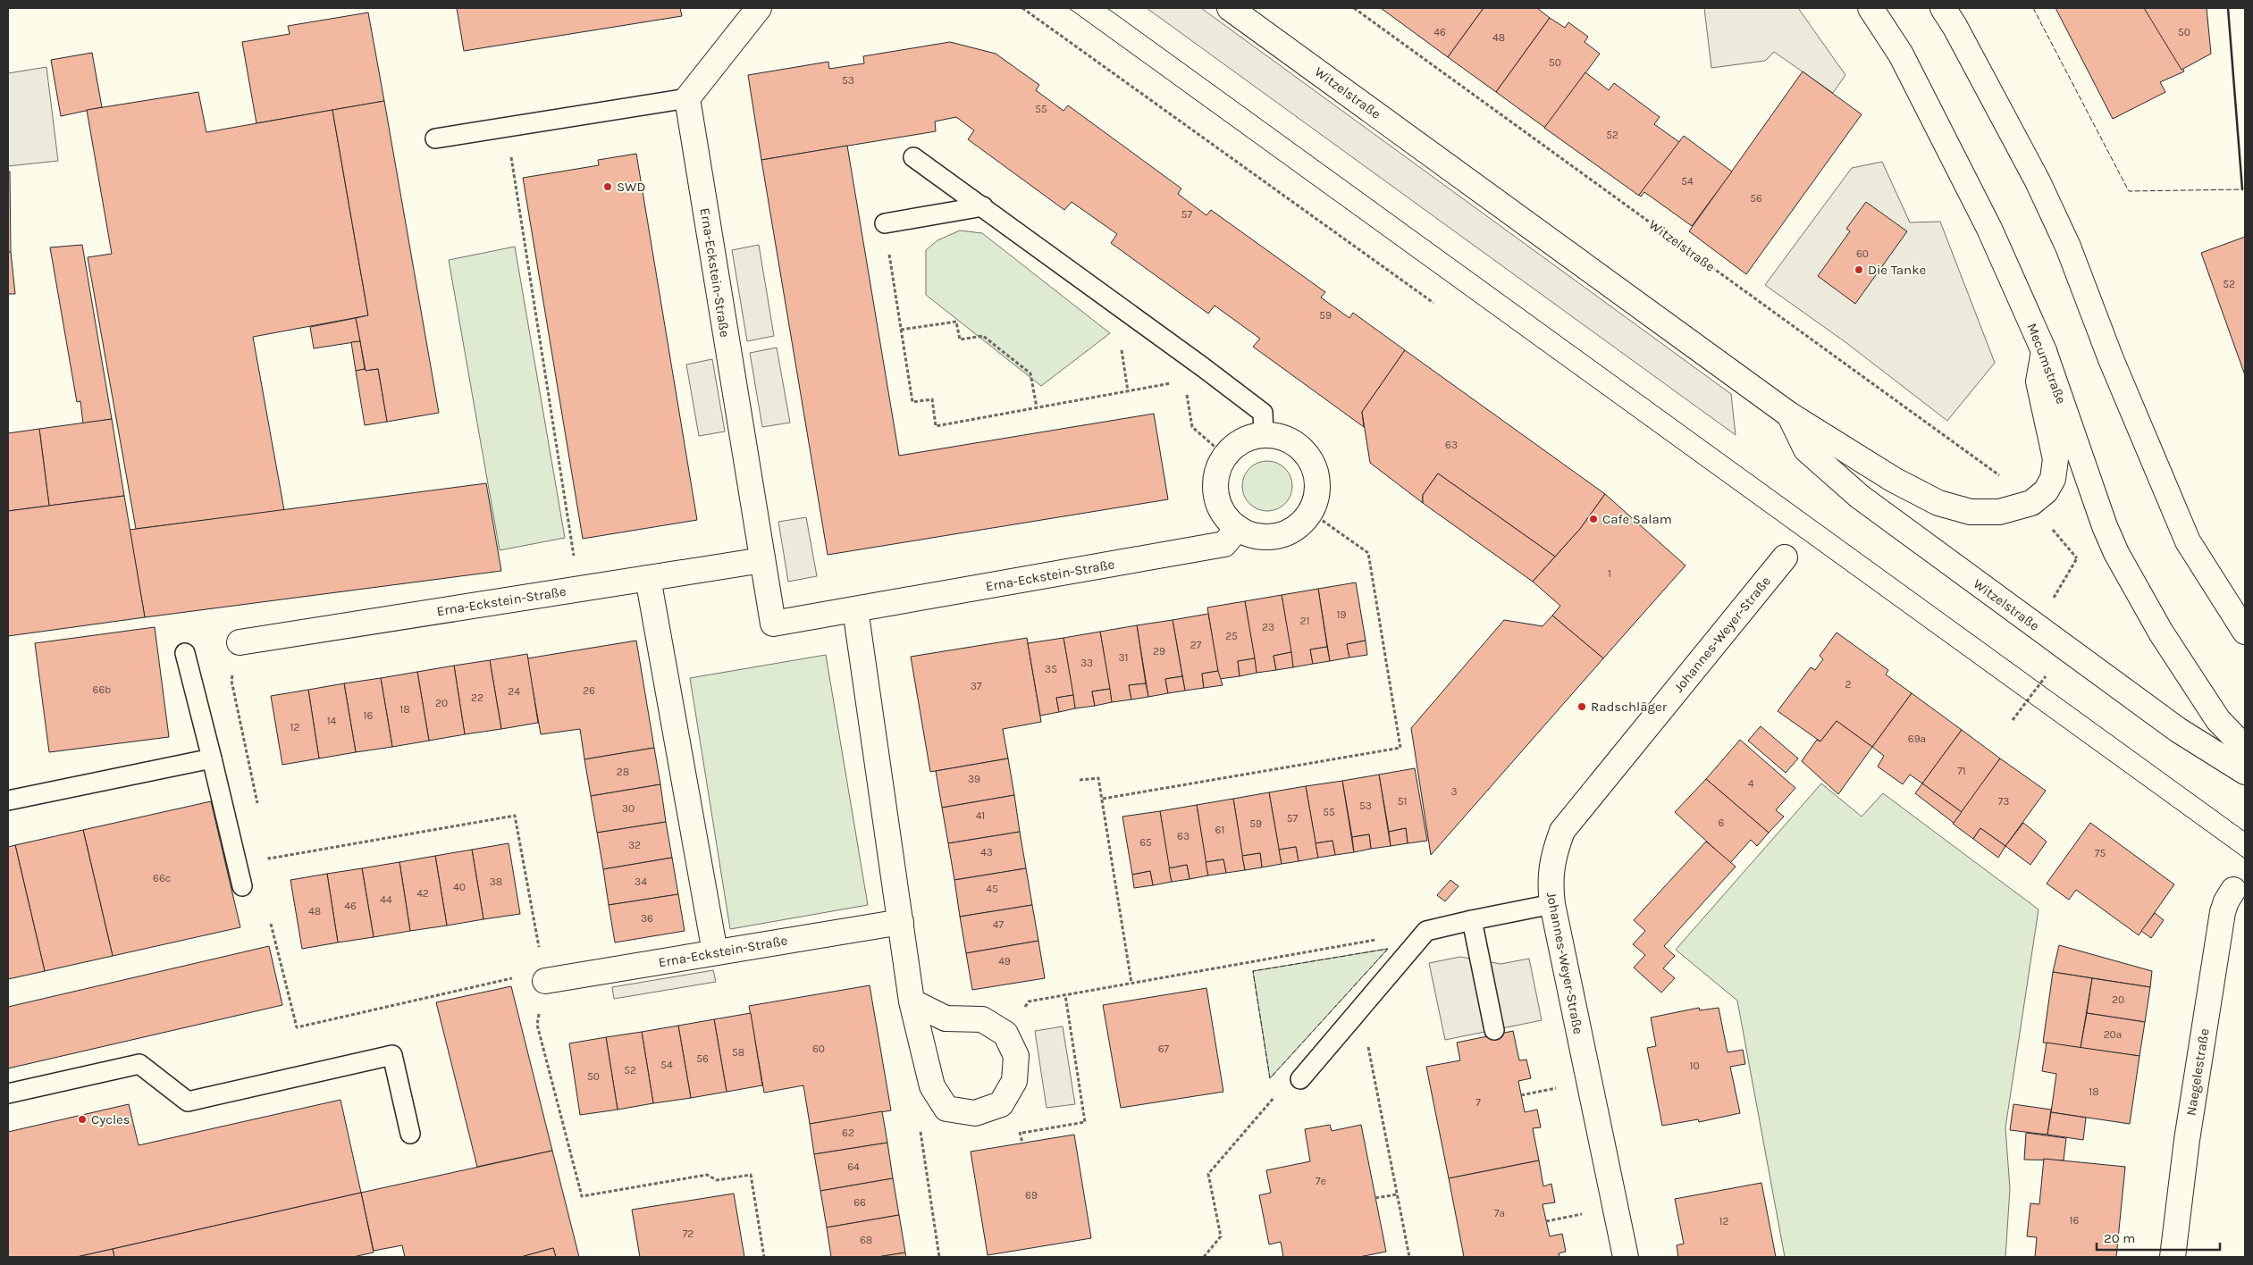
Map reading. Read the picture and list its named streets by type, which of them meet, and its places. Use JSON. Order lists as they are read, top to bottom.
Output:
{
  "streets": {
    "street": [
      "Witzelstraße",
      "Erna-Eckstein-Straße",
      "Mecumstraße",
      "Johannes-Weyer-Straße",
      "Naegelestraße"
    ]
  },
  "crossings": [
    ["Witzelstraße", "Mecumstraße"]
  ],
  "places": [
    "SWD",
    "Die Tanke",
    "Cafe Salam",
    "Radschläger",
    "Cycles"
  ],
  "house_numbers": [
    "46",
    "50",
    "48",
    "50",
    "53",
    "55",
    "52",
    "54",
    "56",
    "57",
    "60",
    "52",
    "59",
    "63",
    "1",
    "19",
    "21",
    "23",
    "25",
    "27",
    "29",
    "31",
    "33",
    "35",
    "2",
    "37",
    "66b",
    "26",
    "24",
    "22",
    "20",
    "18",
    "16",
    "14",
    "12",
    "69a",
    "71",
    "28",
    "39",
    "4",
    "3",
    "51",
    "73",
    "53",
    "30",
    "55",
    "41",
    "57",
    "6",
    "59",
    "61",
    "63",
    "65",
    "32",
    "43",
    "75",
    "66c",
    "38",
    "34",
    "40",
    "45",
    "42",
    "44",
    "46",
    "48",
    "36",
    "47",
    "49",
    "20",
    "20a",
    "60",
    "67",
    "58",
    "56",
    "54",
    "10",
    "52",
    "50",
    "18",
    "7",
    "62",
    "64",
    "7e",
    "69",
    "66",
    "7a",
    "16",
    "12",
    "72",
    "68"
  ],
  "scale_bar": "20 m"
}
